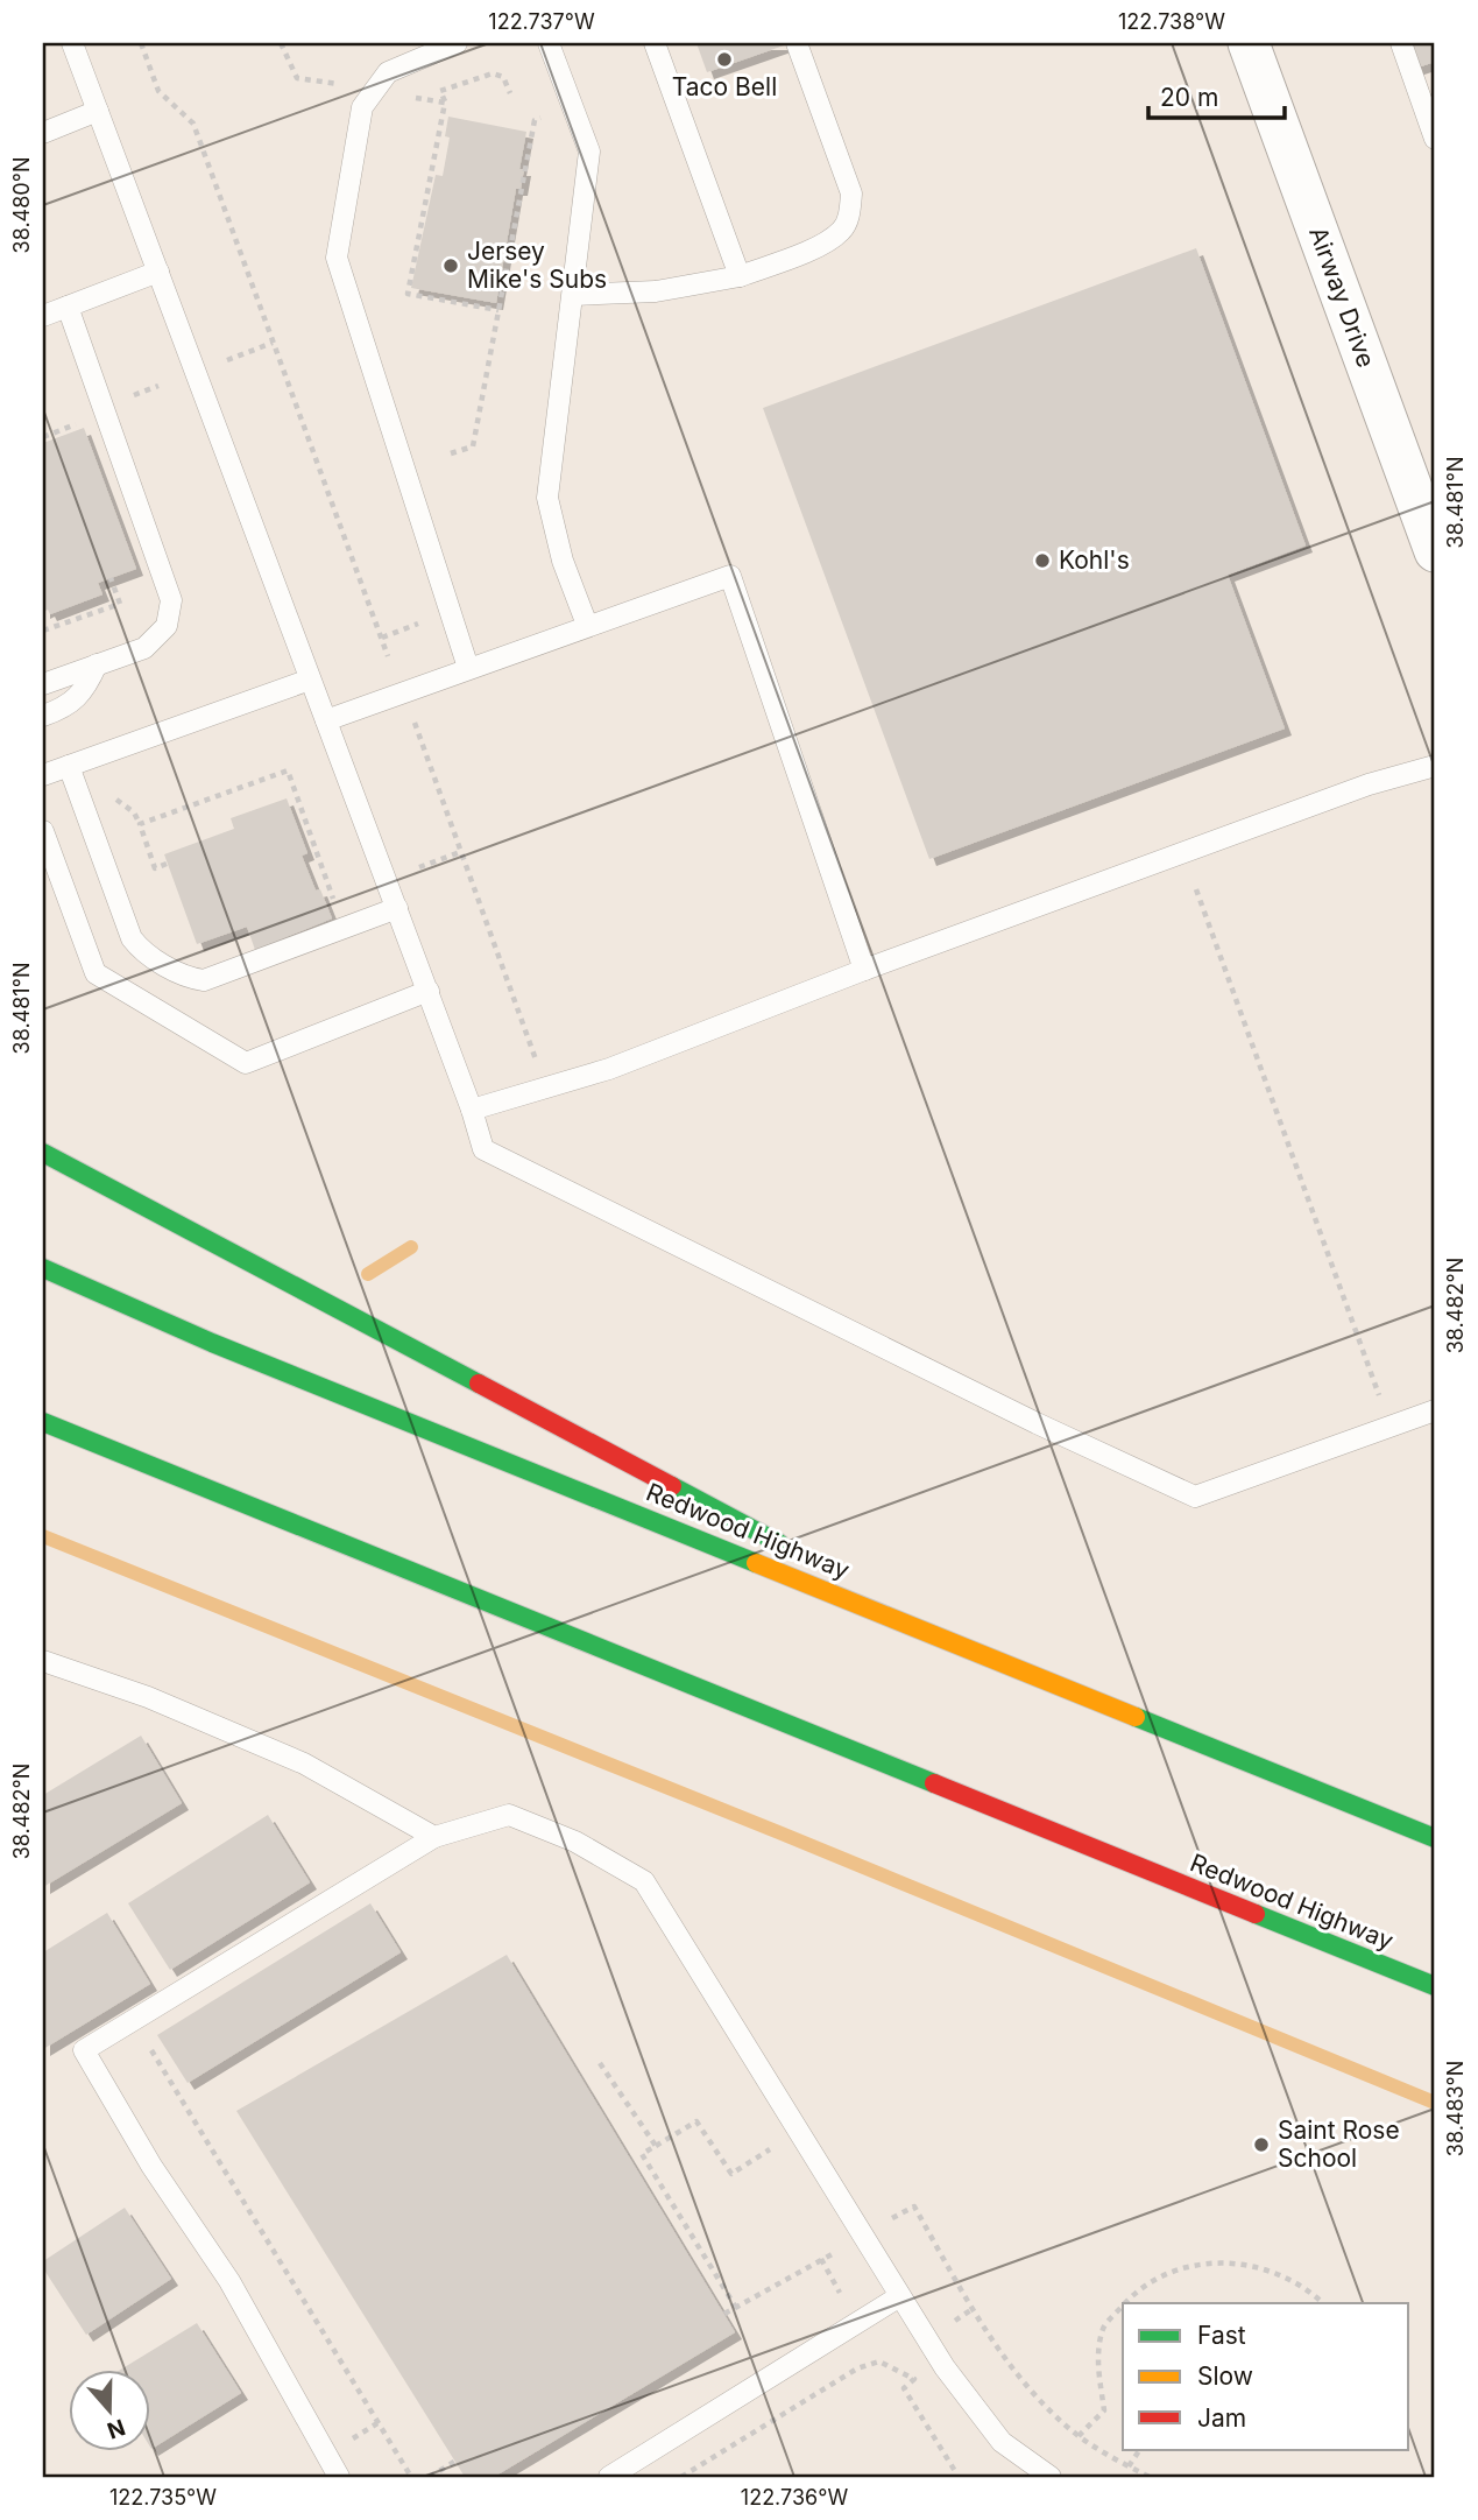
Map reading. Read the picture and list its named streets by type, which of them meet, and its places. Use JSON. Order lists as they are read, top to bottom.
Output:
{
  "streets": {
    "highway": ["Redwood Highway"],
    "street": ["Airway Drive"]
  },
  "places": [
    "Taco Bell",
    "Jersey Mike's Subs",
    "Kohl's",
    "Saint Rose School"
  ],
  "legend": ["Fast", "Slow", "Jam"],
  "scale_bar": "20 m",
  "north": "bottom",
  "coordinates": [
    "122.737°W",
    "122.738°W",
    "38.480°N",
    "38.481°N",
    "38.482°N",
    "38.483°N",
    "122.735°W",
    "122.736°W"
  ]
}
